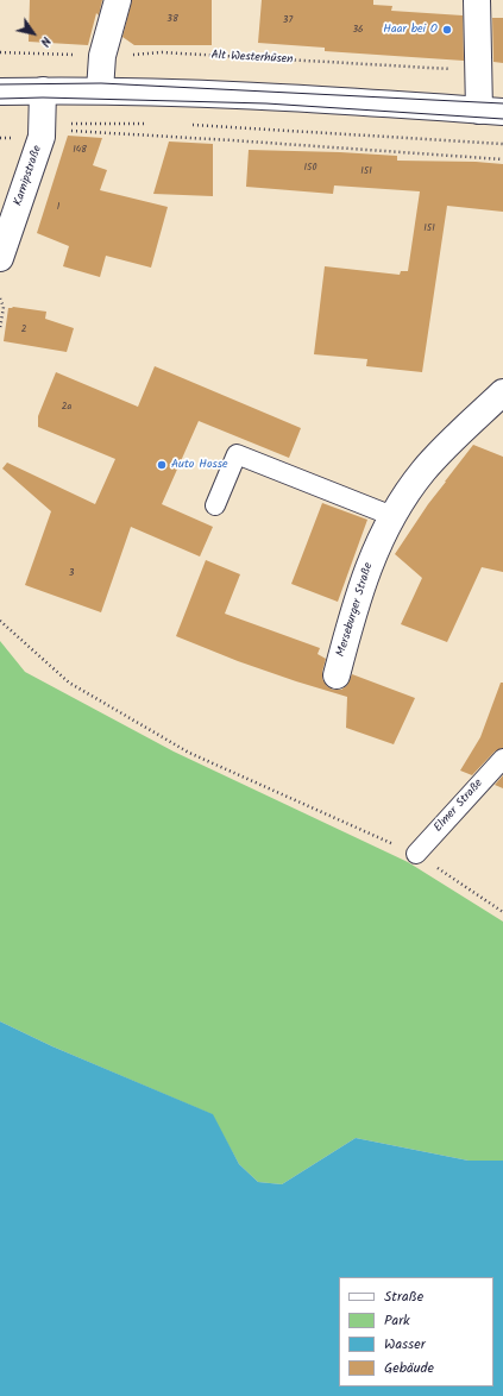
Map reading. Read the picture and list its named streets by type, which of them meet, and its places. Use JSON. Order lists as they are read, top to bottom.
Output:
{
  "streets": {
    "street": ["Karnipstraße", "Merseburger Straße"],
    "lane": ["Elmer Straße"],
    "path": ["Alt Westerhüsen"]
  },
  "places": ["Haar bei O", "Auto Hosse"],
  "house_numbers": [
    "38",
    "37",
    "36",
    "148",
    "150",
    "151",
    "1",
    "151",
    "2",
    "2a",
    "3"
  ],
  "legend": [
    "Straße",
    "Park",
    "Wasser",
    "Gebäude"
  ],
  "north": "bottom right"
}
